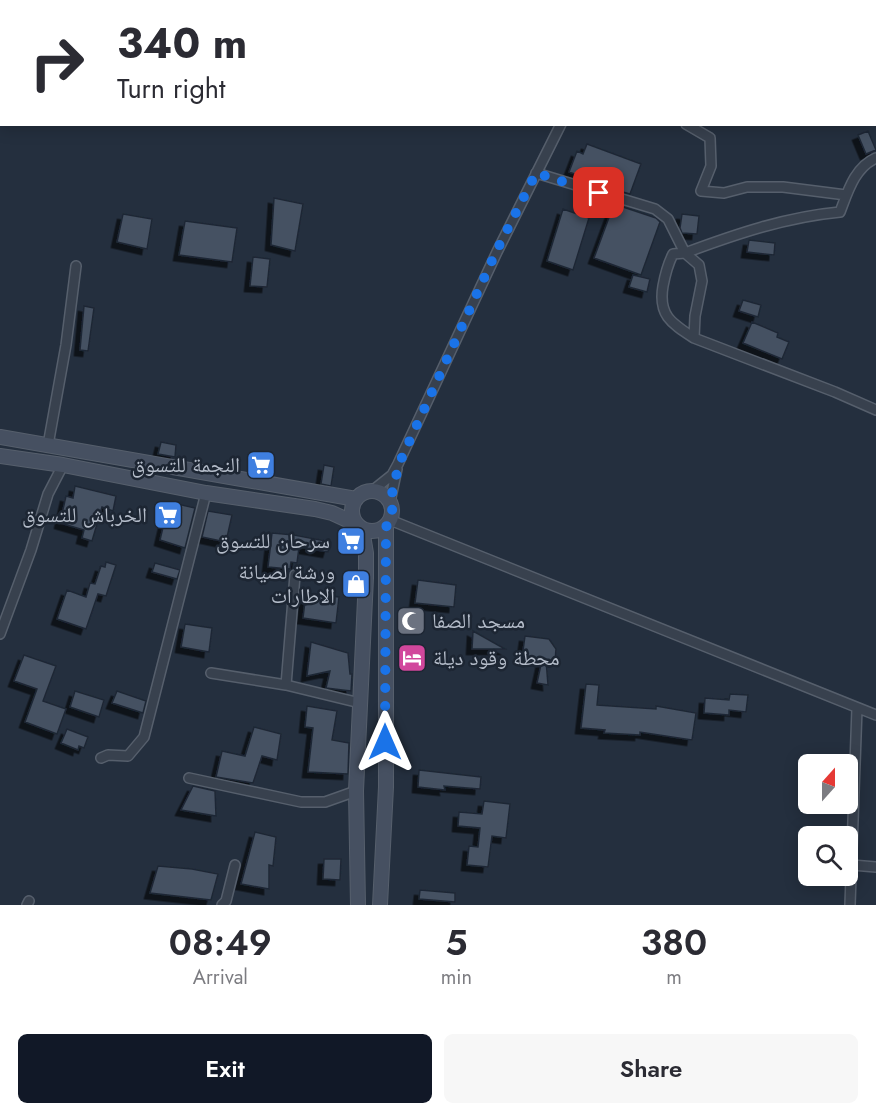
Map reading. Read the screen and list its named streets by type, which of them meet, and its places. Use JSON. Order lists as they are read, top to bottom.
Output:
{
  "places": {
    "supermarket": ["النجمة للتسوق", "الخرباش للتسوق", "سرحان للتسوق"],
    "shop": ["ورشة لصيانة الاطارات"],
    "mosque": ["مسجد الصفا"],
    "hotel": ["محطة وقود ديلة"]
  },
  "north": "top",
  "page": {
    "turn": ["340 m", "Turn right"],
    "eta": [
      "08:49",
      "Arrival",
      "5",
      "min",
      "380",
      "m"
    ],
    "buttons": ["Exit", "Share"]
  }
}
